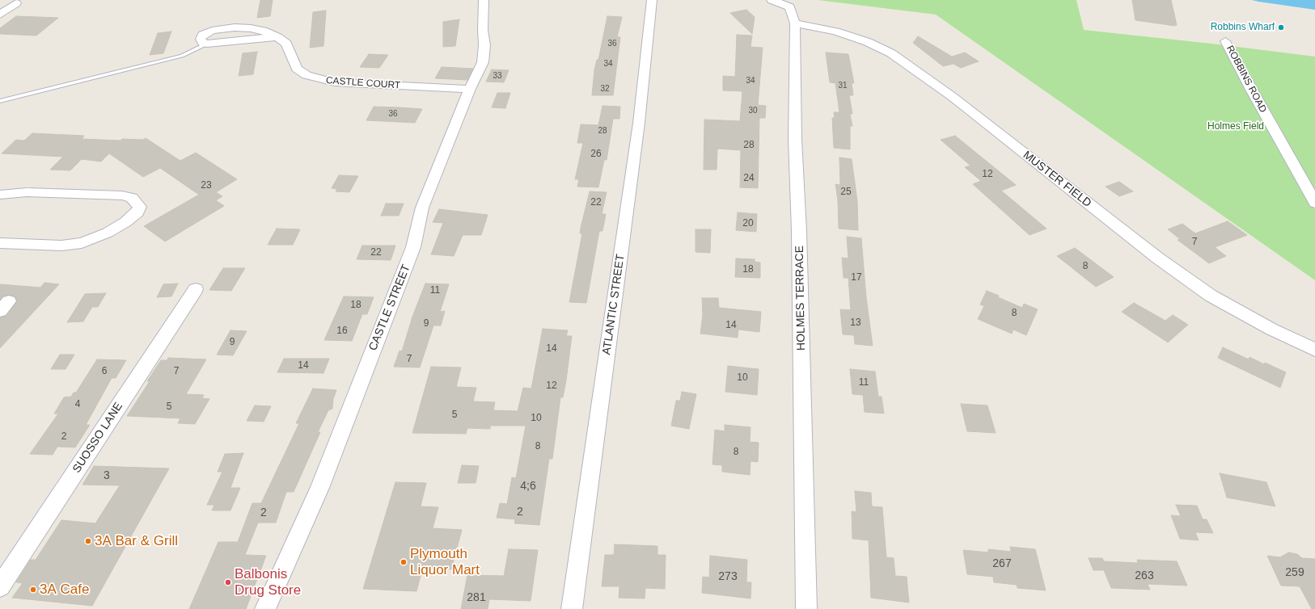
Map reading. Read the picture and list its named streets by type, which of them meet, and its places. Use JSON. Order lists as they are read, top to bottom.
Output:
{
  "streets": {
    "street": [
      "ROBBINS ROAD",
      "CASTLE COURT",
      "MUSTER FIELD",
      "HOLMES TERRACE",
      "ATLANTIC STREET",
      "CASTLE STREET",
      "SUOSSO LANE"
    ]
  },
  "crossings": [
    ["CASTLE COURT", "CASTLE STREET"],
    ["MUSTER FIELD", "HOLMES TERRACE"]
  ],
  "parks": ["Holmes Field"],
  "places": [
    "Robbins Wharf",
    "3A Bar & Grill",
    "Plymouth Liquor Mart",
    "Balbonis Drug Store",
    "3A Cafe"
  ],
  "house_numbers": [
    "36",
    "34",
    "33",
    "34",
    "31",
    "32",
    "30",
    "36",
    "28",
    "28",
    "26",
    "12",
    "24",
    "23",
    "25",
    "22",
    "20",
    "7",
    "22",
    "8",
    "18",
    "17",
    "11",
    "18",
    "8",
    "13",
    "9",
    "14",
    "16",
    "9",
    "14",
    "7",
    "14",
    "6",
    "7",
    "10",
    "11",
    "12",
    "4",
    "5",
    "5",
    "10",
    "2",
    "8",
    "8",
    "3",
    "4;6",
    "2",
    "2",
    "267",
    "259",
    "263",
    "273",
    "281"
  ]
}
